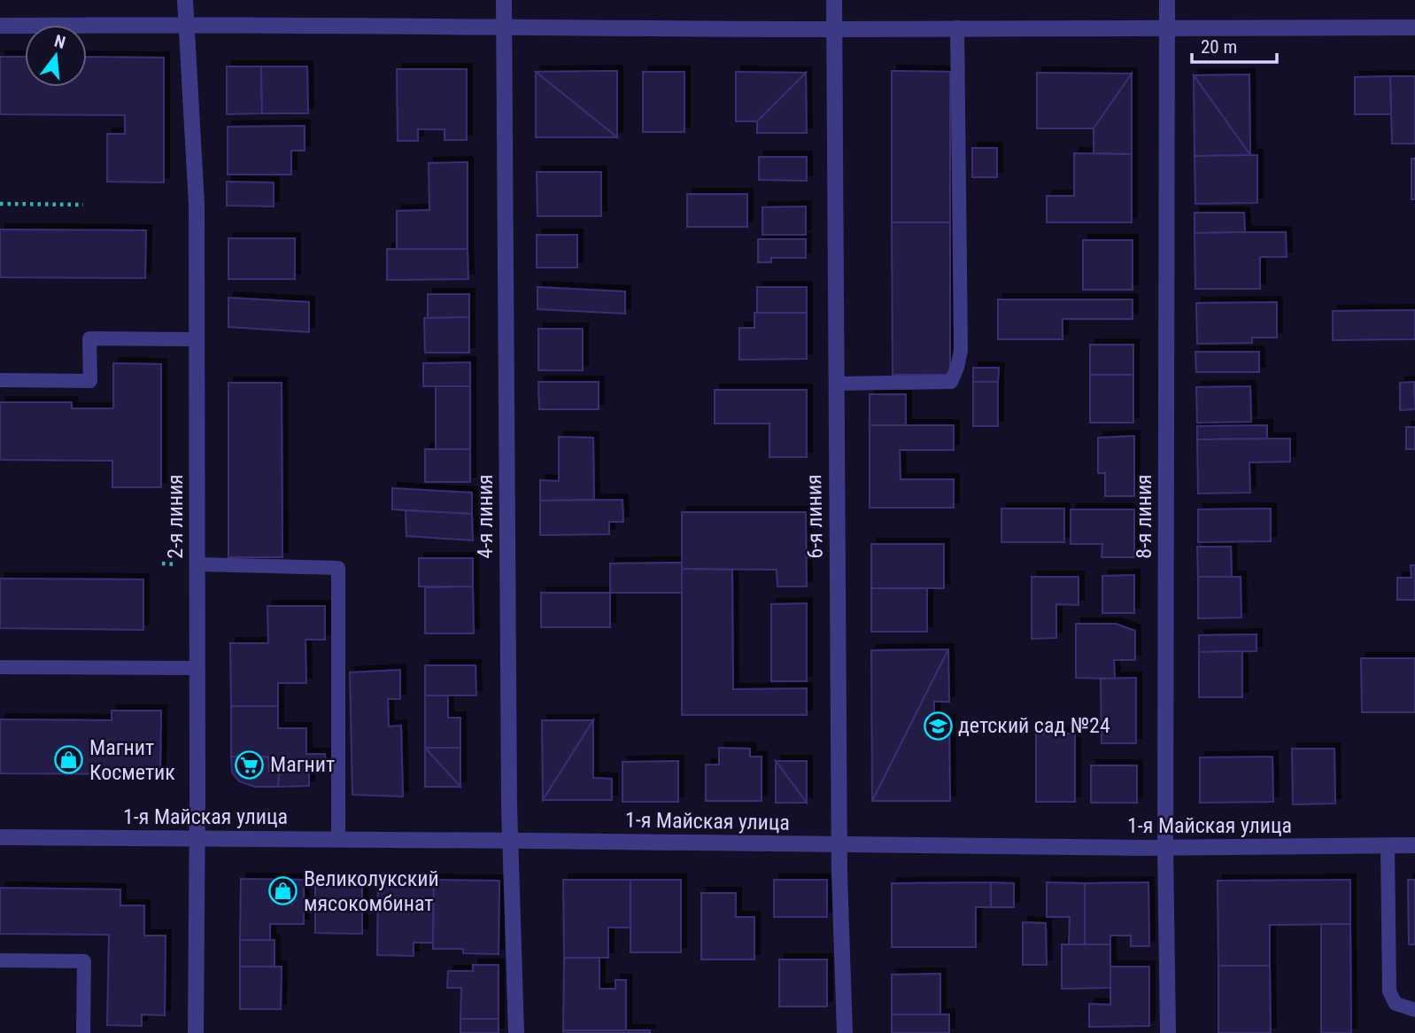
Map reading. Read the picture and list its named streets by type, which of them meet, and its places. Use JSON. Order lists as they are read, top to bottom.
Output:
{
  "streets": {
    "street": [
      "2-я линия",
      "4-я линия",
      "6-я линия",
      "8-я линия",
      "1-я Майская улица"
    ]
  },
  "crossings": [
    ["2-я линия", "1-я Майская улица"],
    ["4-я линия", "1-я Майская улица"],
    ["6-я линия", "1-я Майская улица"],
    ["8-я линия", "1-я Майская улица"]
  ],
  "places": {
    "school or university": ["детский сад №24"],
    "shop": ["Магнит Косметик", "Великолукский мясокомбинат"],
    "supermarket": ["Магнит"]
  },
  "scale_bar": "20 m",
  "north": "top"
}
